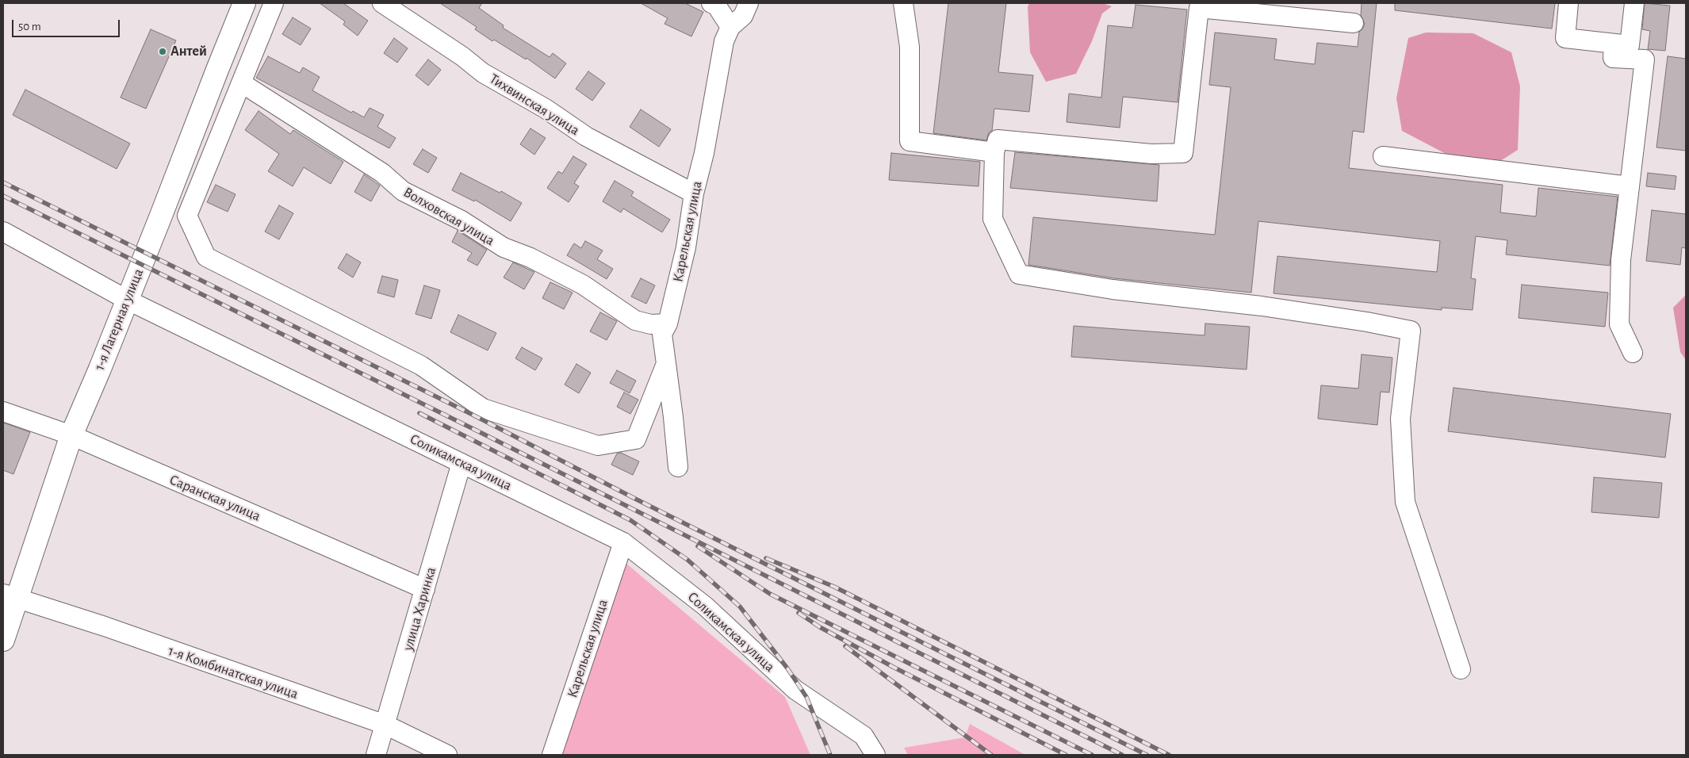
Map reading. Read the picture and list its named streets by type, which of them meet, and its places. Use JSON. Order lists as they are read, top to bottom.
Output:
{
  "streets": {
    "main road": ["1-я Лагерная улица"],
    "street": [
      "Тихвинская улица",
      "Волховская улица",
      "Карельская улица",
      "Соликамская улица",
      "Саранская улица",
      "улица Харинка",
      "1-я Комбинатская улица"
    ]
  },
  "crossings": [
    ["Тихвинская улица", "Карельская улица"],
    ["Волховская улица", "Карельская улица"],
    ["Карельская улица", "Соликамская улица"],
    ["1-я Лагерная улица", "Соликамская улица"],
    ["1-я Лагерная улица", "Саранская улица"],
    ["1-я Лагерная улица", "1-я Комбинатская улица"],
    ["Соликамская улица", "улица Харинка"],
    ["Саранская улица", "улица Харинка"],
    ["улица Харинка", "1-я Комбинатская улица"]
  ],
  "places": ["Антей"],
  "scale_bar": "50 m"
}
